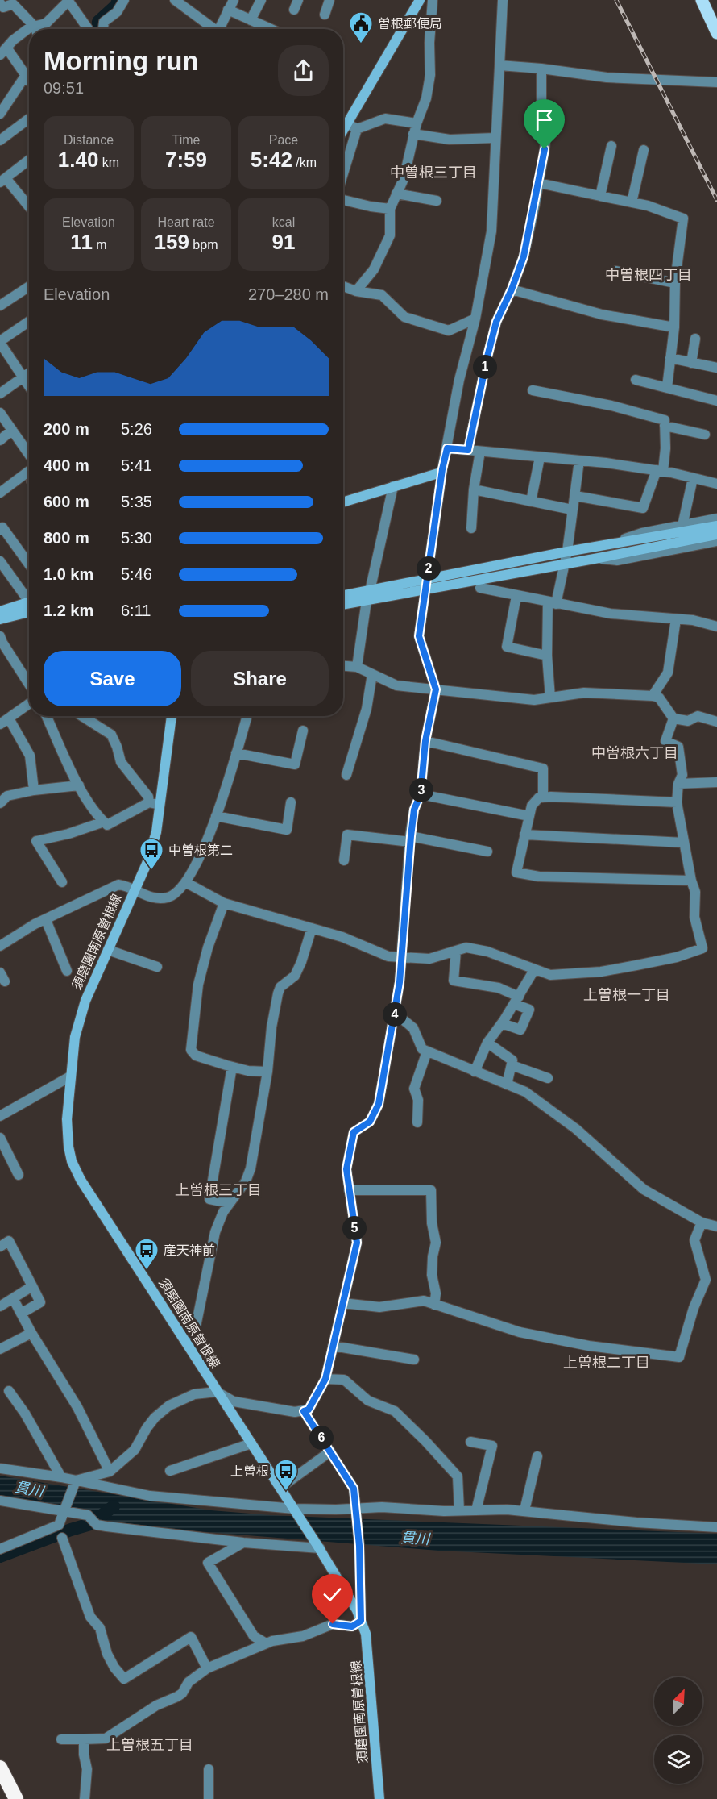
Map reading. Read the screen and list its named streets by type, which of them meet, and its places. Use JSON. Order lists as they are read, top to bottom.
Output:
{
  "streets": {
    "main road": ["須磨園南原曽根線"]
  },
  "districts": [
    "中曽根三丁目",
    "中曽根四丁目",
    "中曽根六丁目",
    "上曽根一丁目",
    "上曽根三丁目",
    "上曽根二丁目",
    "上曽根五丁目"
  ],
  "water": ["貫川"],
  "places": {
    "public building": ["曽根郵便局"],
    "bus stop": ["中曽根第二", "産天神前", "上曽根"]
  },
  "north": "top right",
  "page": {
    "heading": ["Morning run", "09:51"],
    "stats": [
      ["Distance", "1.40 km"],
      ["Time", "7:59"],
      ["Pace", "5:42 /km"],
      ["Elevation", "11 m"],
      ["Heart rate", "159 bpm"],
      ["kcal", "91"]
    ],
    "chart": ["Elevation", "270–280 m"],
    "pins": [
      "1",
      "2",
      "3",
      "4",
      "5",
      "6"
    ],
    "list": [
      {
        "name": "200 m",
        "note": "5:26"
      },
      {
        "name": "400 m",
        "note": "5:41"
      },
      {
        "name": "600 m",
        "note": "5:35"
      },
      {
        "name": "800 m",
        "note": "5:30"
      },
      {
        "name": "1.0 km",
        "note": "5:46"
      },
      {
        "name": "1.2 km",
        "note": "6:11"
      }
    ],
    "buttons": ["Save", "Share"]
  }
}
